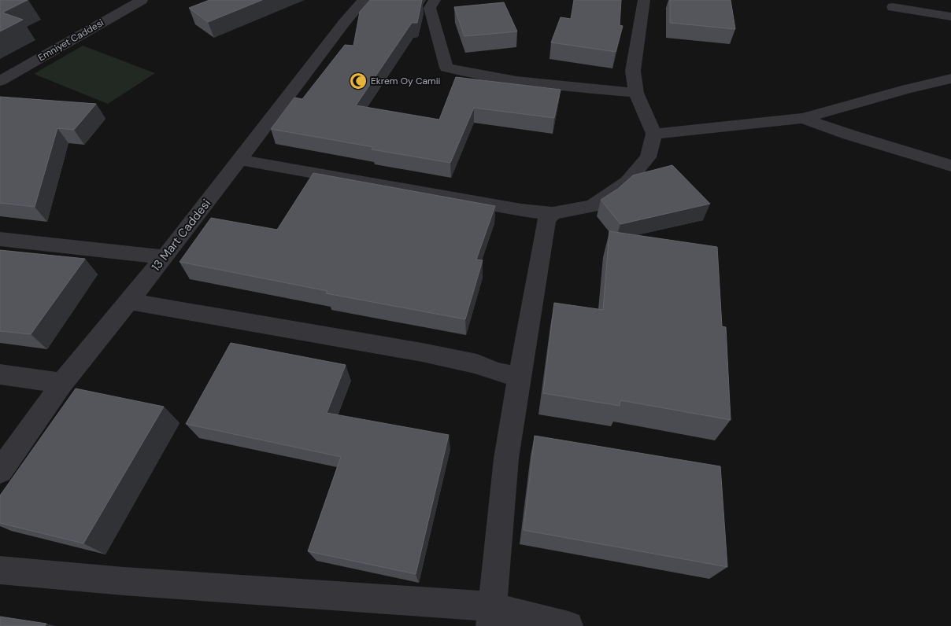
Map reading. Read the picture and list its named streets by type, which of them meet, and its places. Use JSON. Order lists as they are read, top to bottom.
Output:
{
  "streets": {
    "street": ["Emniyet Caddesi", "13 Mart Caddesi"]
  },
  "places": {
    "mosque": ["Ekrem Oy Camii"]
  }
}
